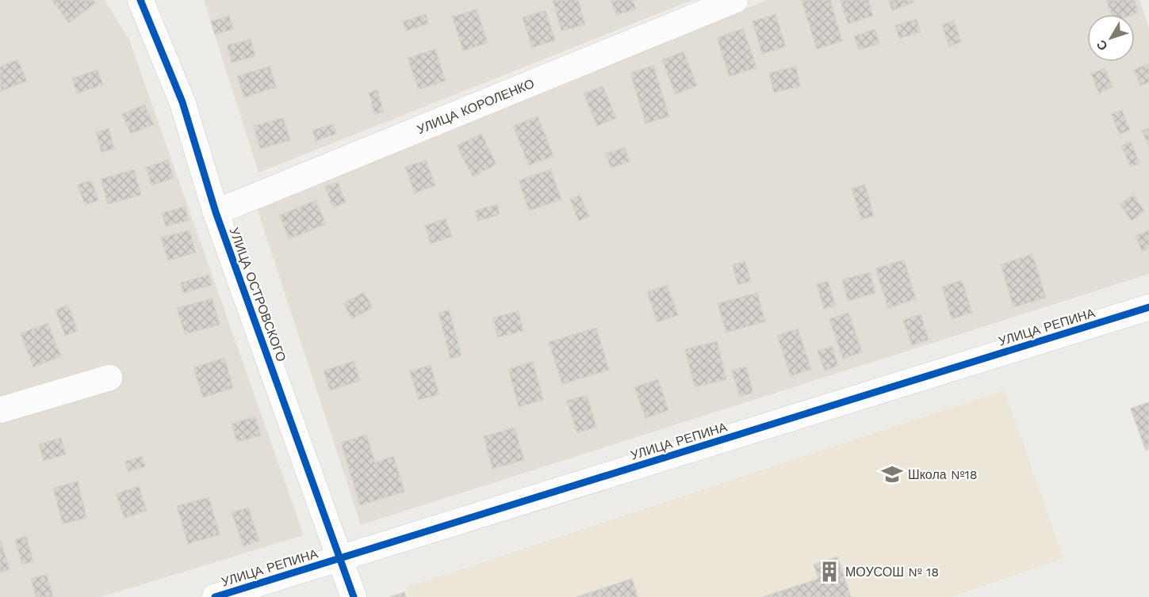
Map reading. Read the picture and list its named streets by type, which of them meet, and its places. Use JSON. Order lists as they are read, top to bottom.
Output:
{
  "streets": {
    "street": ["УЛИЦА КОРОЛЕНКО", "УЛИЦА ОСТРОВСКОГО", "УЛИЦА РЕПИНА"]
  },
  "crossings": [
    ["УЛИЦА КОРОЛЕНКО", "УЛИЦА ОСТРОВСКОГО"],
    ["УЛИЦА ОСТРОВСКОГО", "УЛИЦА РЕПИНА"]
  ],
  "places": {
    "school or university": ["Школа №18"],
    "building": ["МОУСОШ № 18"]
  },
  "north": "bottom left"
}
